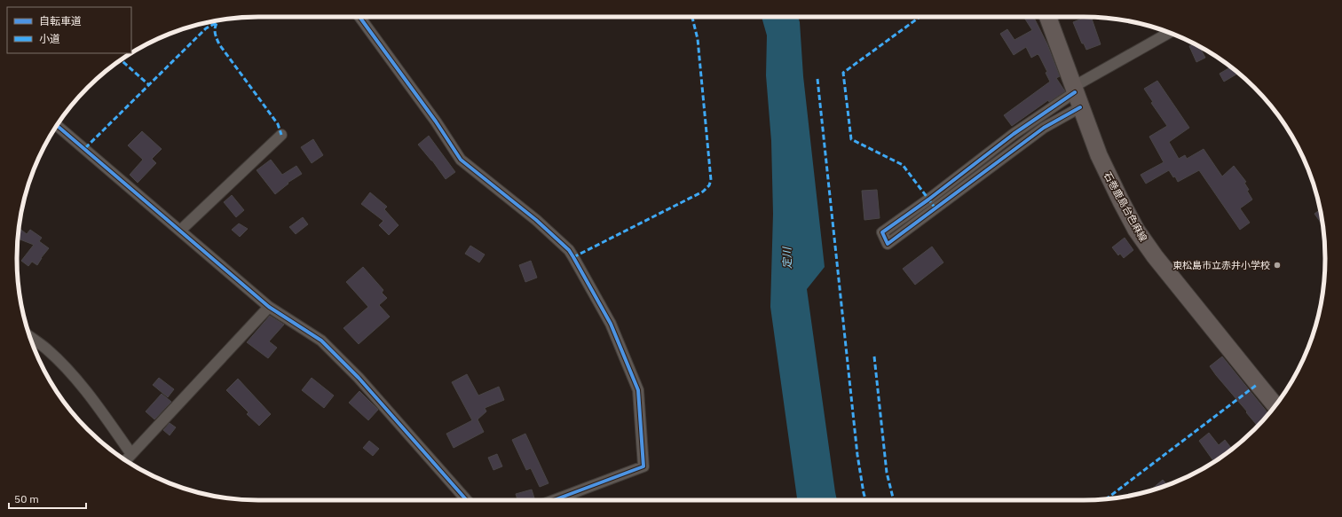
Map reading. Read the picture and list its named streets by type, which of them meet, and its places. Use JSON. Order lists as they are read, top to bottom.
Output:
{
  "streets": {
    "main road": ["石巻鹿島台色麻線"]
  },
  "water": ["定川"],
  "places": ["東松島市立赤井小学校"],
  "legend": ["自転車道", "小道"],
  "scale_bar": "50 m"
}
